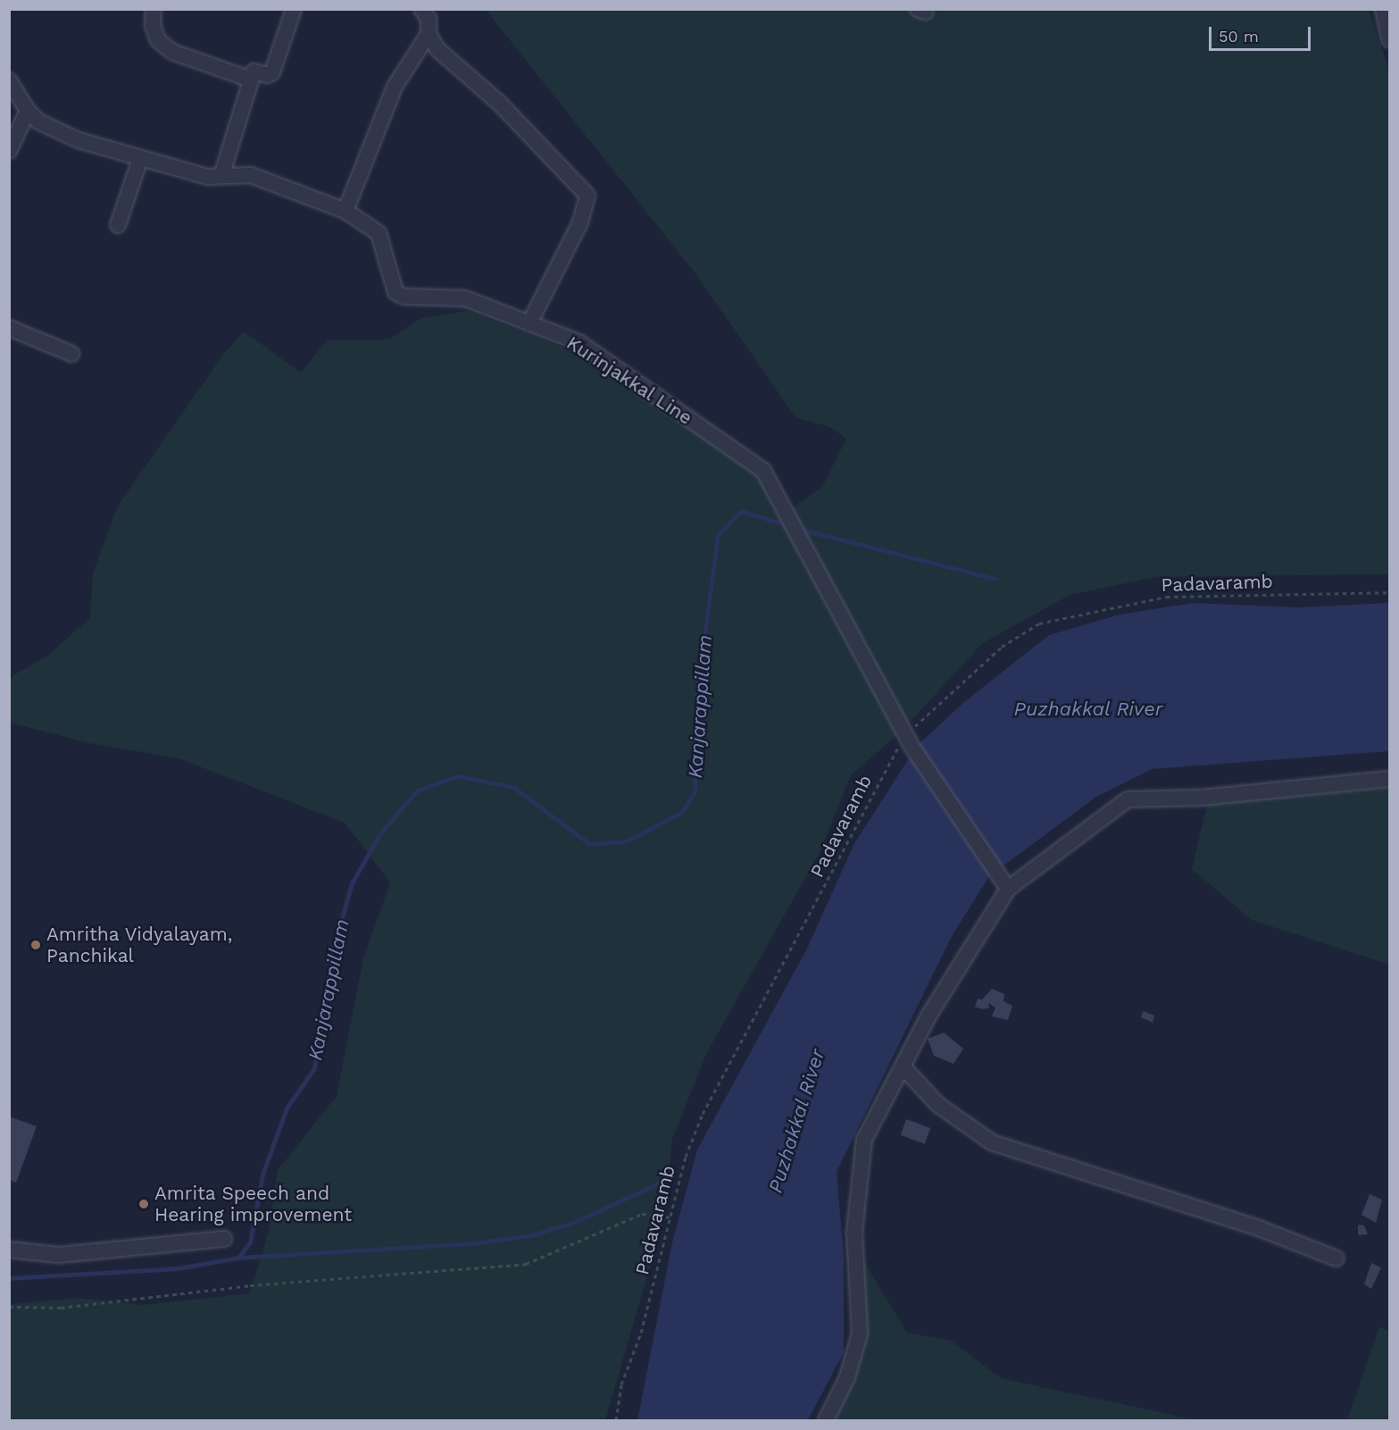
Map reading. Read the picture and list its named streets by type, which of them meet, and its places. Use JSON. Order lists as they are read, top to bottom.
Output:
{
  "streets": {
    "street": ["Kurinjakkal Line"],
    "path": ["Padavaramb"]
  },
  "crossings": [
    ["Kurinjakkal Line", "Padavaramb"]
  ],
  "water": ["Kanjarappillam", "Puzhakkal River"],
  "places": ["Amritha Vidyalayam, Panchikal", "Amrita Speech and Hearing improvement"],
  "scale_bar": "50 m"
}
